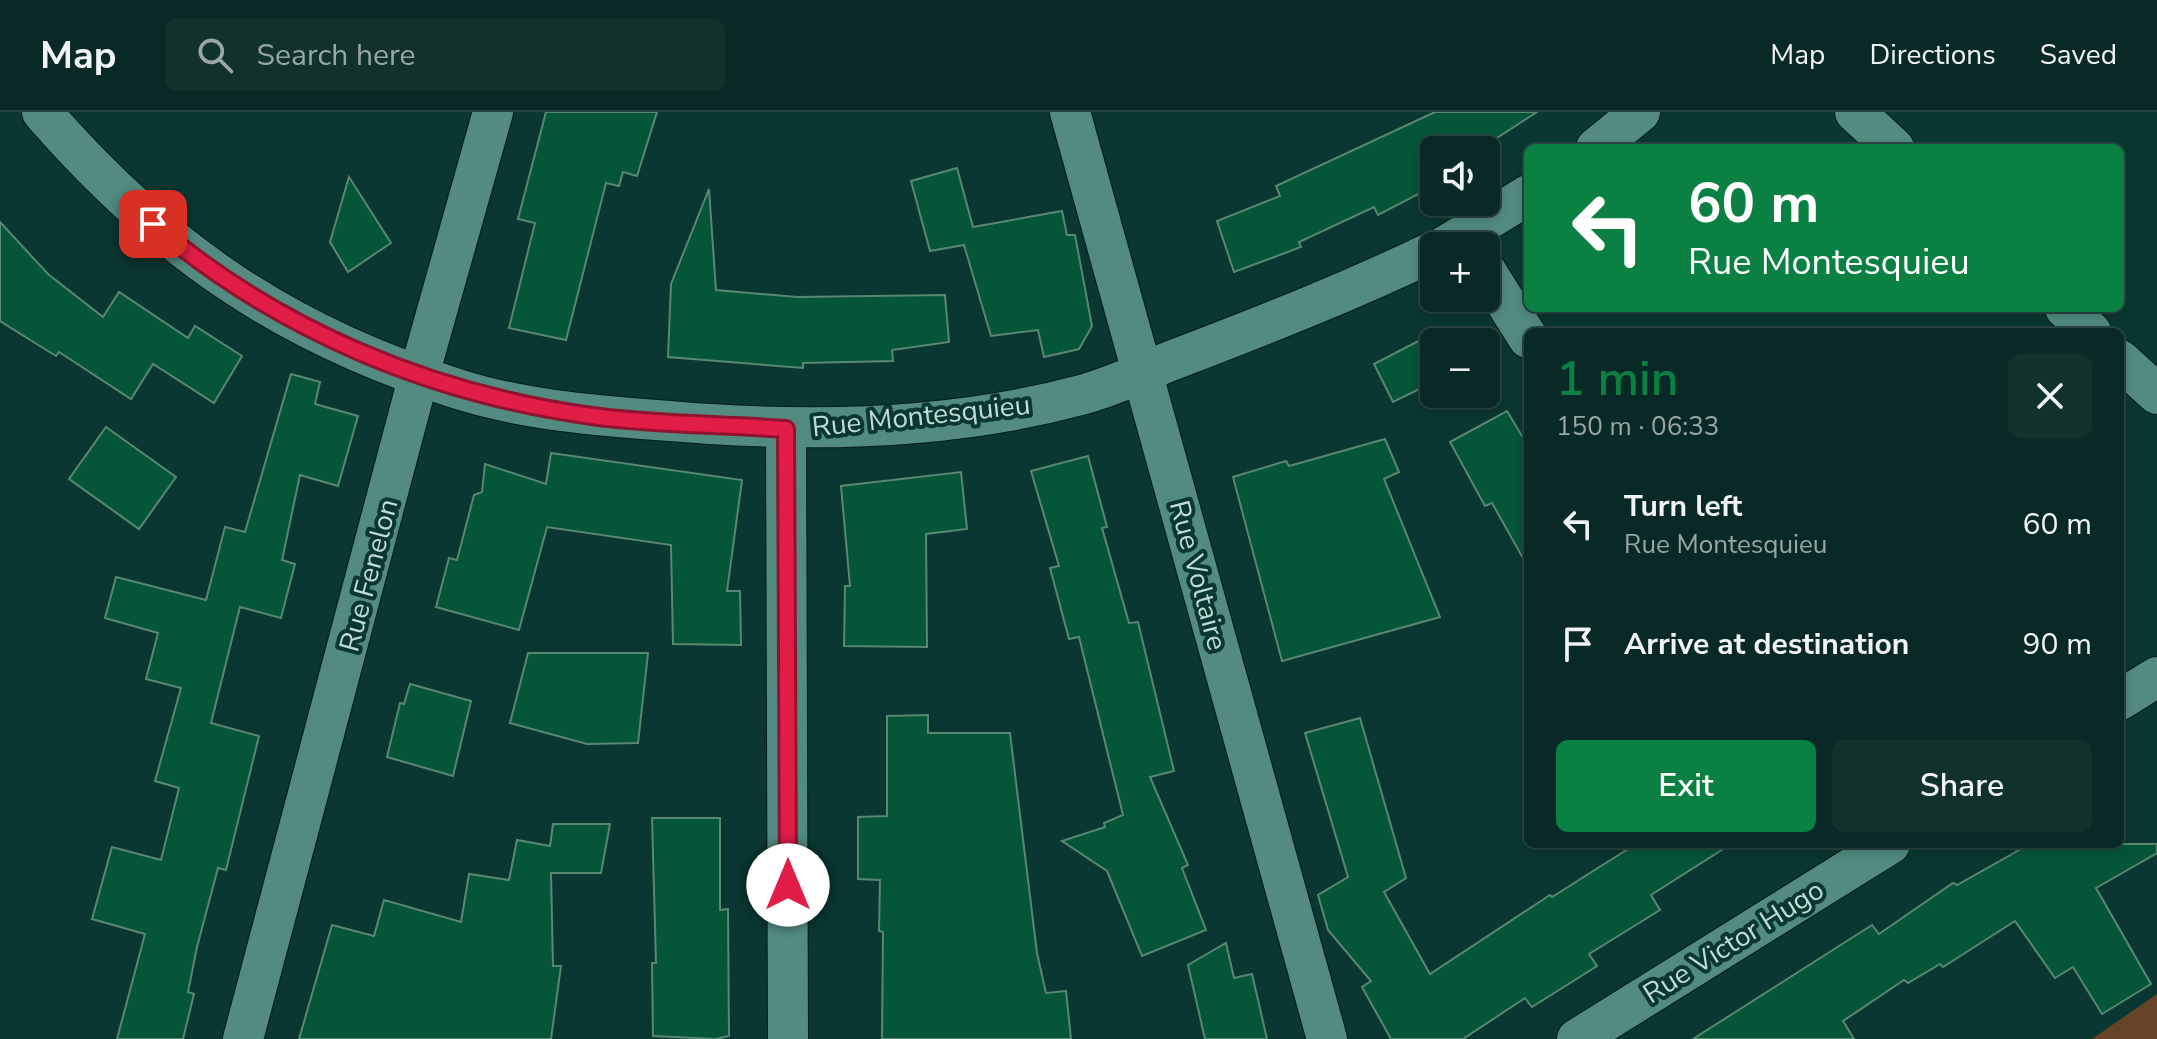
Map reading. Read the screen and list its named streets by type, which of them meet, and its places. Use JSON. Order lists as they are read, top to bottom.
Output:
{
  "streets": {
    "street": [
      "Rue Montesquieu",
      "Rue Fenelon",
      "Rue Voltaire",
      "Rue Victor Hugo"
    ]
  },
  "crossings": [
    ["Rue Montesquieu", "Rue Fenelon"],
    ["Rue Montesquieu", "Rue Voltaire"]
  ],
  "page": {
    "header": "Map",
    "search": "Search here",
    "nav": ["Map", "Directions", "Saved"],
    "map_buttons": ["+", "−"],
    "turn": ["60 m", "Rue Montesquieu"],
    "heading": ["1 min", "150 m · 06:33"],
    "list": [
      {
        "name": "Turn left",
        "note": "Rue Montesquieu",
        "value": "60 m"
      },
      {
        "name": "Arrive at destination",
        "value": "90 m"
      }
    ],
    "buttons": ["Exit", "Share"]
  }
}
